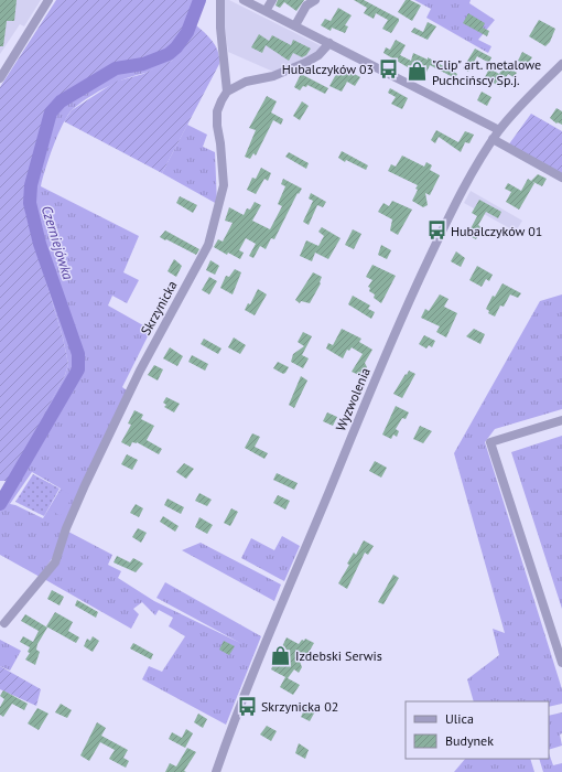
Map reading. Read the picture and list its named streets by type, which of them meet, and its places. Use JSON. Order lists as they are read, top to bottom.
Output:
{
  "streets": {
    "street": ["Skrzynicka", "Wyzwolenia"]
  },
  "water": ["Czerniejówka"],
  "places": {
    "bus stop": ["Hubalczyków 03", "Hubalczyków 01", "Skrzynicka 02"],
    "shop": ["\"Clip\" art. metalowe Puchcińscy Sp.j.", "Izdebski Serwis"]
  },
  "legend": ["Ulica", "Budynek"]
}
